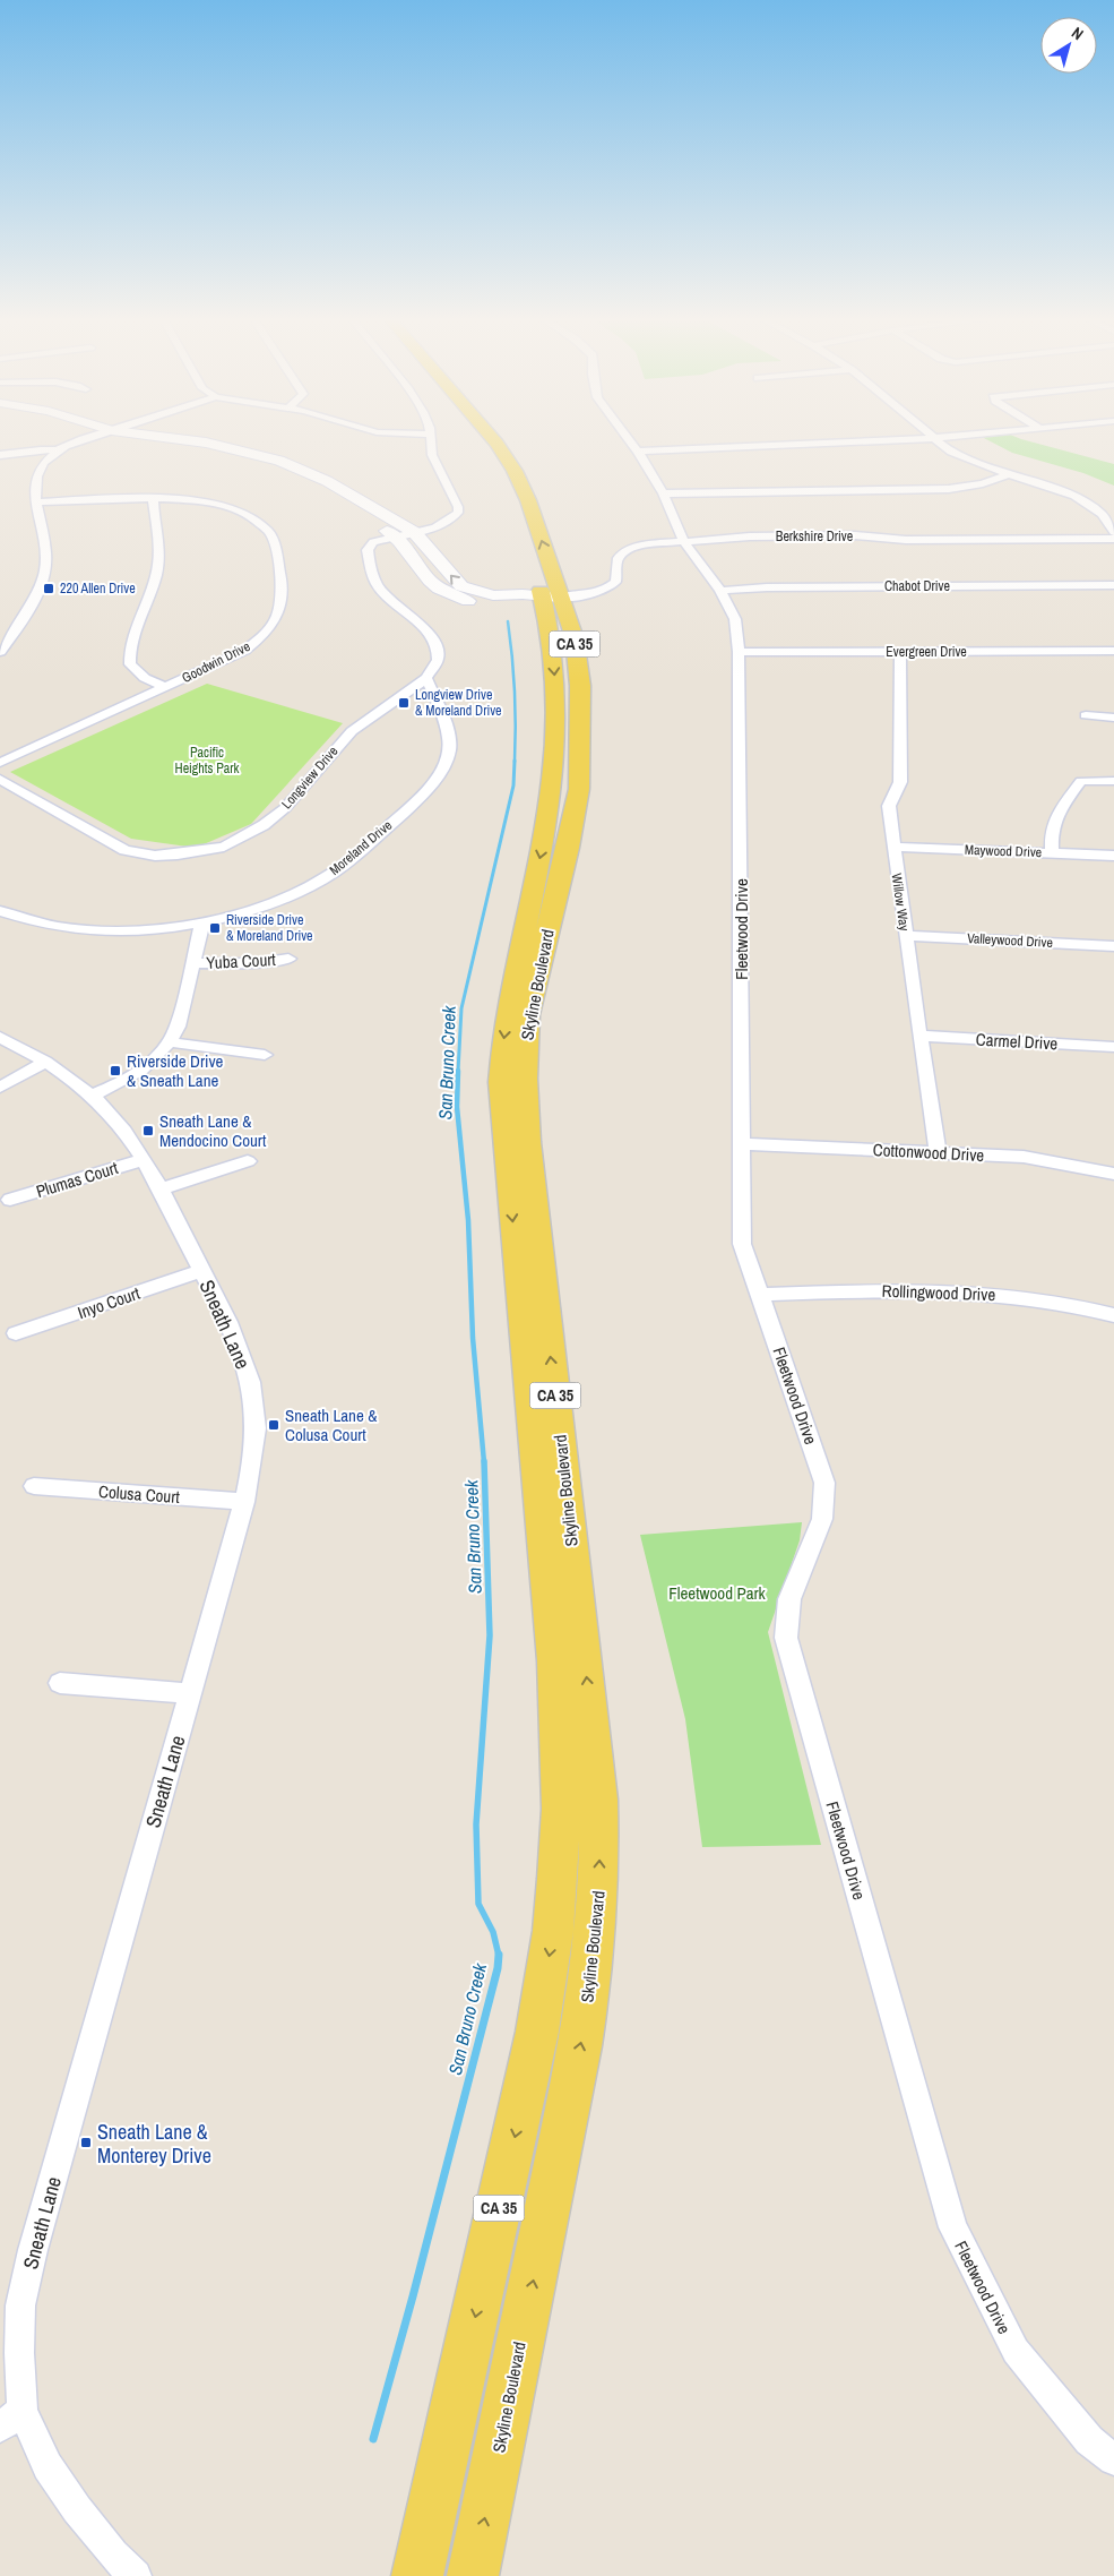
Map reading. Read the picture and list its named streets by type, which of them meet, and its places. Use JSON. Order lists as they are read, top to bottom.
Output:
{
  "streets": {
    "main road": ["CA 35", "Skyline Boulevard"],
    "street": [
      "Berkshire Drive",
      "Chabot Drive",
      "Evergreen Drive",
      "Goodwin Drive",
      "Longview Drive",
      "Moreland Drive",
      "Maywood Drive",
      "Willow Way",
      "Fleetwood Drive",
      "Valleywood Drive",
      "Yuba Court",
      "Carmel Drive",
      "Cottonwood Drive",
      "Plumas Court",
      "Rollingwood Drive",
      "Inyo Court",
      "Sneath Lane",
      "Colusa Court"
    ]
  },
  "crossings": [
    ["Berkshire Drive", "Fleetwood Drive"],
    ["Berkshire Drive", "Skyline Boulevard"],
    ["Chabot Drive", "Fleetwood Drive"],
    ["Evergreen Drive", "Willow Way"],
    ["Evergreen Drive", "Fleetwood Drive"],
    ["Longview Drive", "Moreland Drive"],
    ["Maywood Drive", "Willow Way"],
    ["Willow Way", "Valleywood Drive"],
    ["Willow Way", "Carmel Drive"],
    ["Willow Way", "Cottonwood Drive"],
    ["Fleetwood Drive", "Cottonwood Drive"],
    ["Fleetwood Drive", "Rollingwood Drive"],
    ["Plumas Court", "Sneath Lane"],
    ["Inyo Court", "Sneath Lane"],
    ["Sneath Lane", "Colusa Court"]
  ],
  "water": ["San Bruno Creek"],
  "parks": ["Pacific Heights Park", "Fleetwood Park"],
  "places": {
    "transit": [
      "220 Allen Drive",
      "Longview Drive & Moreland Drive",
      "Riverside Drive & Moreland Drive",
      "Riverside Drive & Sneath Lane",
      "Sneath Lane & Mendocino Court",
      "Sneath Lane & Colusa Court",
      "Sneath Lane & Monterey Drive"
    ]
  },
  "north": "top right"
}
